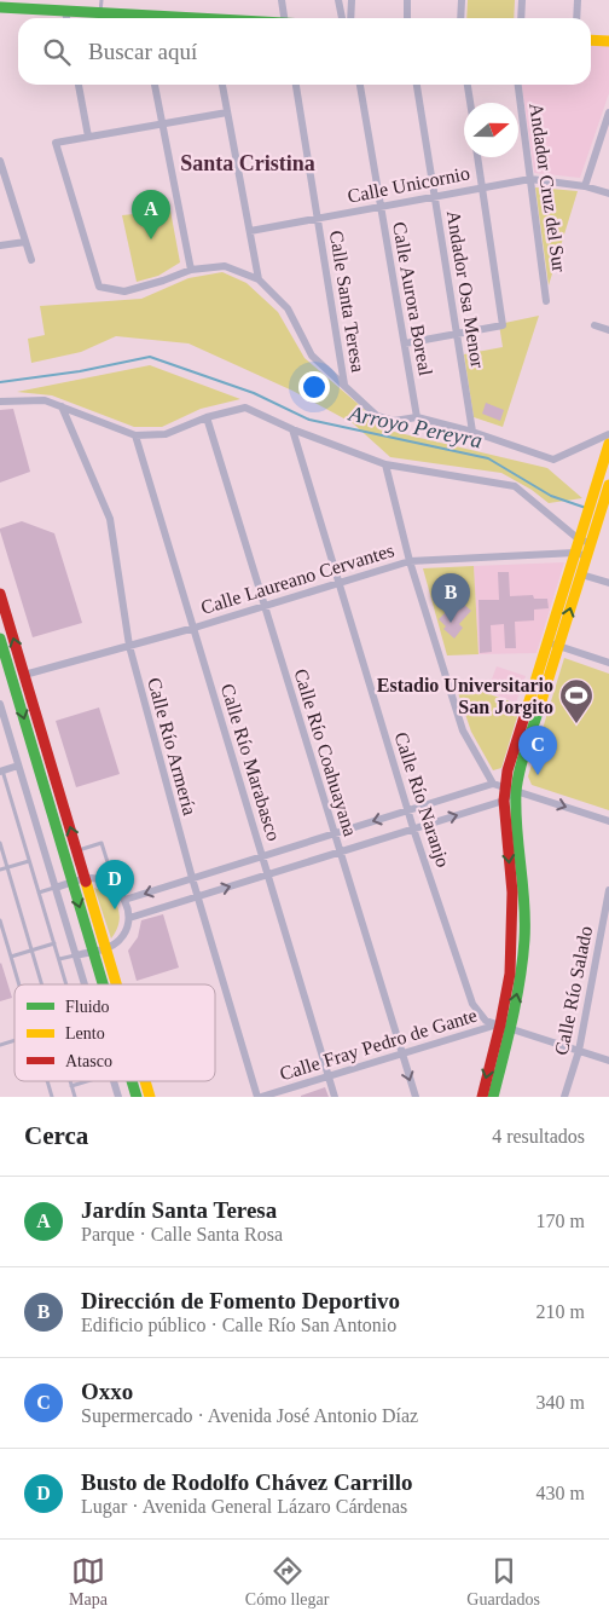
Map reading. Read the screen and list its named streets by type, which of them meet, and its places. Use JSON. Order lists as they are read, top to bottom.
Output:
{
  "streets": {
    "street": [
      "Calle Unicornio",
      "Andador Cruz del Sur",
      "Andador Osa Menor",
      "Calle Aurora Boreal",
      "Calle Santa Teresa",
      "Calle Laureano Cervantes",
      "Calle Río Armería",
      "Calle Río Coahuayana",
      "Calle Río Marabasco",
      "Calle Río Naranjo",
      "Calle Río Salado",
      "Calle Fray Pedro de Gante"
    ]
  },
  "crossings": [
    ["Calle Unicornio", "Andador Cruz del Sur"],
    ["Calle Unicornio", "Andador Osa Menor"],
    ["Calle Unicornio", "Calle Aurora Boreal"],
    ["Calle Unicornio", "Calle Santa Teresa"],
    ["Calle Laureano Cervantes", "Calle Río Armería"],
    ["Calle Laureano Cervantes", "Calle Río Coahuayana"],
    ["Calle Laureano Cervantes", "Calle Río Marabasco"],
    ["Calle Laureano Cervantes", "Calle Río Naranjo"],
    ["Calle Río Armería", "Calle Fray Pedro de Gante"],
    ["Calle Río Coahuayana", "Calle Fray Pedro de Gante"],
    ["Calle Río Marabasco", "Calle Fray Pedro de Gante"],
    ["Calle Río Naranjo", "Calle Fray Pedro de Gante"]
  ],
  "districts": ["Santa Cristina"],
  "water": ["Arroyo Pereyra"],
  "places": {
    "sports": ["Estadio Universitario San Jorgito"]
  },
  "legend": ["Fluido", "Lento", "Atasco"],
  "north": "right",
  "page": {
    "search": "Buscar aquí",
    "pins": [
      "A",
      "B",
      "C",
      "D"
    ],
    "heading": ["Cerca", "4 resultados"],
    "list": [
      {
        "mark": "A",
        "name": "Jardín Santa Teresa",
        "note": "Parque · Calle Santa Rosa",
        "value": "170 m"
      },
      {
        "mark": "B",
        "name": "Dirección de Fomento Deportivo",
        "note": "Edificio público · Calle Río San Antonio",
        "value": "210 m"
      },
      {
        "mark": "C",
        "name": "Oxxo",
        "note": "Supermercado · Avenida José Antonio Díaz",
        "value": "340 m"
      },
      {
        "mark": "D",
        "name": "Busto de Rodolfo Chávez Carrillo",
        "note": "Lugar · Avenida General Lázaro Cárdenas",
        "value": "430 m"
      }
    ],
    "nav": ["Mapa", "Cómo llegar", "Guardados"]
  }
}
